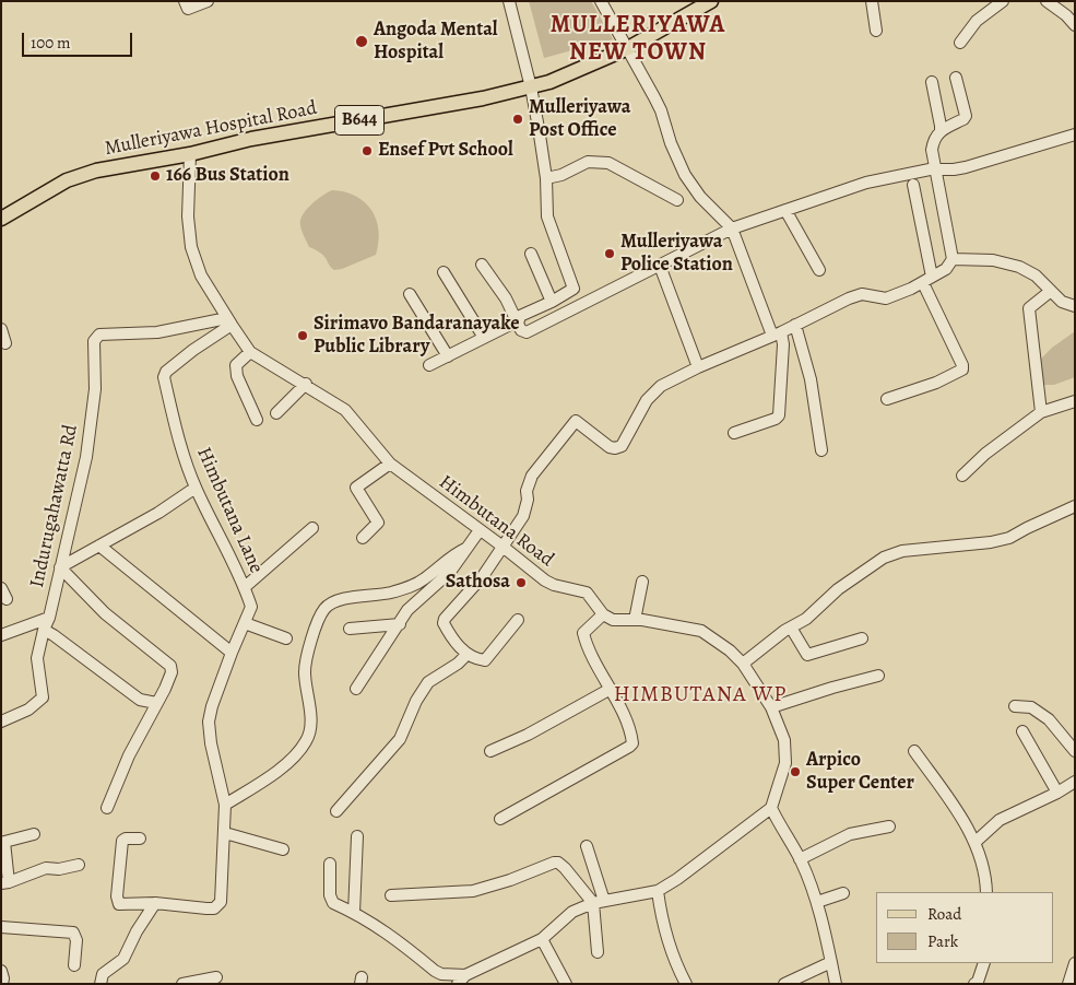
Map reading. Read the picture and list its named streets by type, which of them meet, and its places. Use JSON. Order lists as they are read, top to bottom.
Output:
{
  "streets": {
    "main road": ["B644", "Mulleriyawa Hospital Road"],
    "street": ["Indurugahawatta Rd", "Himbutana Lane", "Himbutana Road"]
  },
  "crossings": [
    ["Mulleriyawa Hospital Road", "Himbutana Road"],
    ["Indurugahawatta Rd", "Himbutana Lane"],
    ["Indurugahawatta Rd", "Himbutana Road"],
    ["Himbutana Lane", "Himbutana Road"]
  ],
  "districts": ["MULLERIYAWA NEW TOWN", "HIMBUTANA WP"],
  "places": [
    "Angoda Mental Hospital",
    "Mulleriyawa Post Office",
    "Ensef Pvt School",
    "166 Bus Station",
    "Mulleriyawa Police Station",
    "Sirimavo Bandaranayake Public Library",
    "Sathosa",
    "Arpico Super Center"
  ],
  "legend": ["Road", "Park"],
  "scale_bar": "100 m"
}
